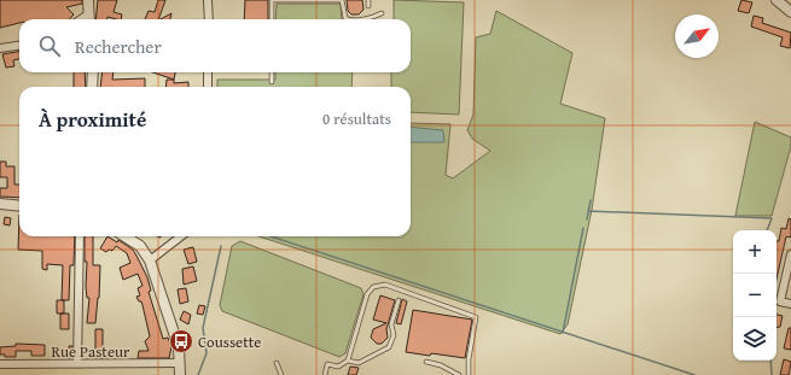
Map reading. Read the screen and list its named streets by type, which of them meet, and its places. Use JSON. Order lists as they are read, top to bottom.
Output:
{
  "streets": {
    "street": ["Rue Pasteur"]
  },
  "places": {
    "bus stop": ["Coussette"]
  },
  "north": "top right",
  "page": {
    "search": "Rechercher",
    "heading": ["À proximité", "0 résultats"],
    "map_buttons": ["+", "−"]
  }
}
